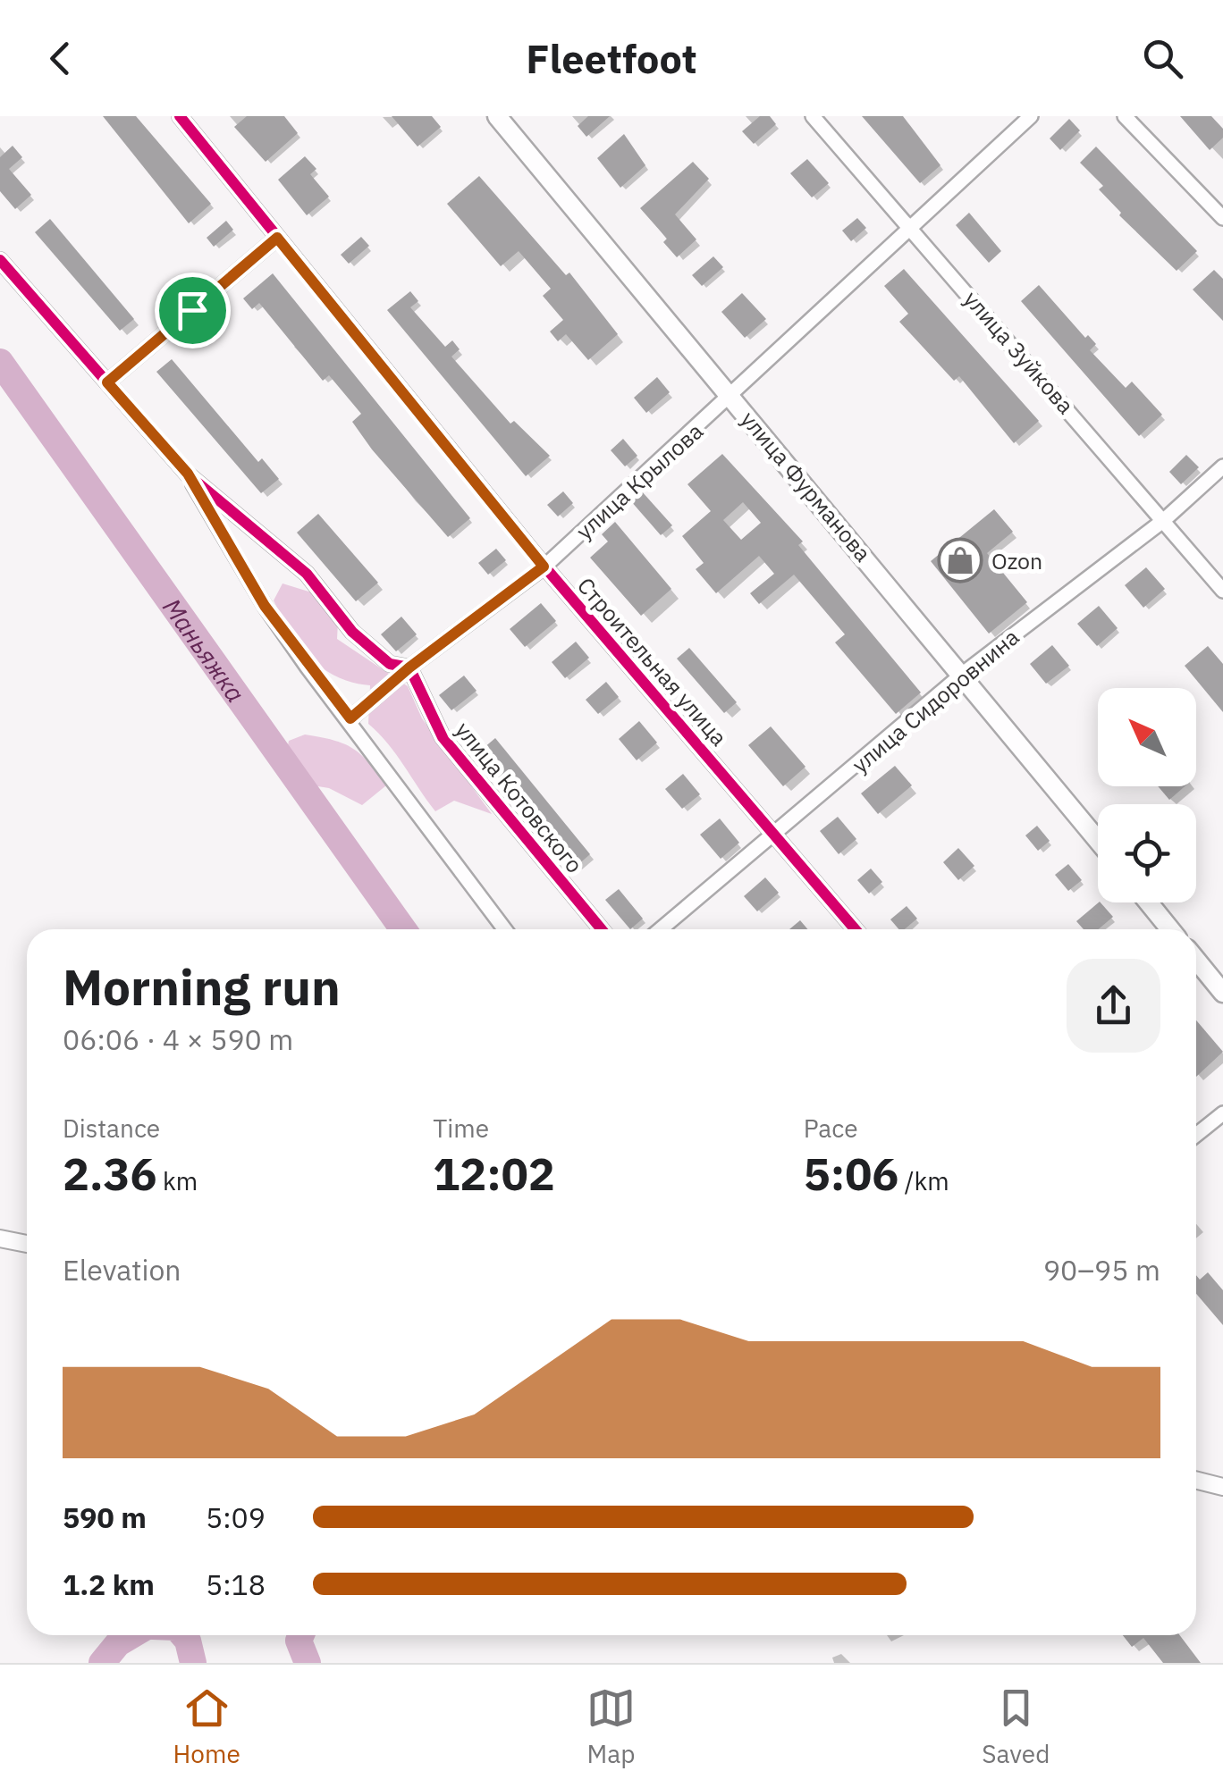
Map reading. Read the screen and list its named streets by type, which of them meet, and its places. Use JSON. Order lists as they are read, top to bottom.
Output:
{
  "streets": {
    "main road": ["улица Фурманова"],
    "street": [
      "улица Зуйкова",
      "улица Крылова",
      "Строительная улица",
      "улица Сидоровнина",
      "улица Котовского"
    ]
  },
  "crossings": [
    ["улица Зуйкова", "улица Крылова"],
    ["улица Зуйкова", "улица Сидоровнина"],
    ["улица Крылова", "улица Фурманова"],
    ["улица Крылова", "Строительная улица"],
    ["улица Крылова", "улица Котовского"],
    ["улица Фурманова", "улица Сидоровнина"],
    ["Строительная улица", "улица Сидоровнина"]
  ],
  "water": ["Маньяжка"],
  "places": {
    "shop": ["Ozon"]
  },
  "north": "top left",
  "page": {
    "header": "Fleetfoot",
    "heading": ["Morning run", "06:06 · 4 × 590 m"],
    "stats": [
      ["Distance", "2.36 km"],
      ["Time", "12:02"],
      ["Pace", "5:06 /km"]
    ],
    "chart": ["Elevation", "90–95 m"],
    "list": [
      {
        "name": "590 m",
        "note": "5:09"
      },
      {
        "name": "1.2 km",
        "note": "5:18"
      }
    ],
    "tabs": ["Home", "Map", "Saved"]
  }
}
